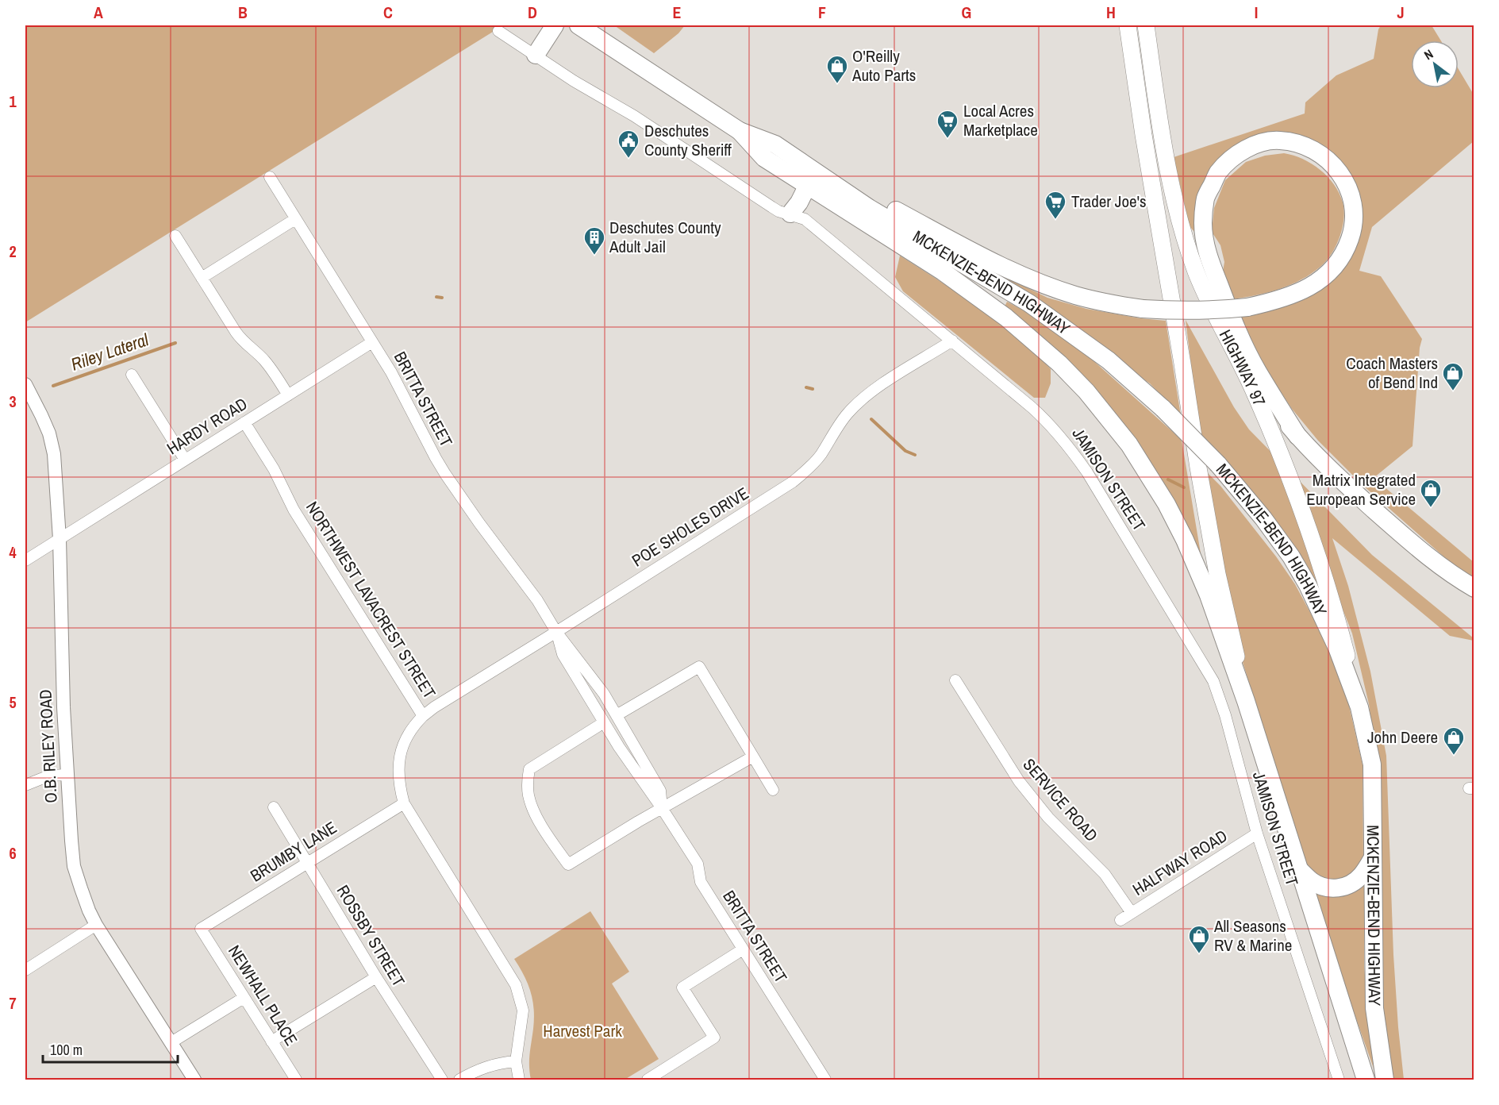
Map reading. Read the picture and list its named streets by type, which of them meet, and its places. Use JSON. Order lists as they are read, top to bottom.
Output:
{
  "streets": {
    "highway": ["MCKENZIE-BEND HIGHWAY"],
    "main road": ["HIGHWAY 97"],
    "street": [
      "BRITTA STREET",
      "HARDY ROAD",
      "JAMISON STREET",
      "POE SHOLES DRIVE",
      "NORTHWEST LAVACREST STREET",
      "O.B. RILEY ROAD",
      "SERVICE ROAD",
      "BRUMBY LANE",
      "HALFWAY ROAD",
      "ROSSBY STREET",
      "NEWHALL PLACE"
    ]
  },
  "crossings": [
    ["MCKENZIE-BEND HIGHWAY", "HIGHWAY 97"],
    ["BRITTA STREET", "HARDY ROAD"],
    ["BRITTA STREET", "POE SHOLES DRIVE"],
    ["HARDY ROAD", "NORTHWEST LAVACREST STREET"],
    ["HARDY ROAD", "O.B. RILEY ROAD"],
    ["JAMISON STREET", "POE SHOLES DRIVE"],
    ["JAMISON STREET", "HALFWAY ROAD"],
    ["POE SHOLES DRIVE", "NORTHWEST LAVACREST STREET"],
    ["NORTHWEST LAVACREST STREET", "BRUMBY LANE"],
    ["SERVICE ROAD", "HALFWAY ROAD"],
    ["BRUMBY LANE", "ROSSBY STREET"],
    ["BRUMBY LANE", "NEWHALL PLACE"]
  ],
  "water": ["Riley Lateral"],
  "parks": ["Harvest Park"],
  "places": {
    "shop": [
      "O'Reilly Auto Parts",
      "Coach Masters of Bend Ind",
      "Matrix Integrated European Service",
      "John Deere",
      "All Seasons RV & Marine"
    ],
    "supermarket": ["Local Acres Marketplace", "Trader Joe's"],
    "public building": ["Deschutes County Sheriff"],
    "building": ["Deschutes County Adult Jail"]
  },
  "scale_bar": "100 m",
  "north": "top left",
  "grid": {
    "columns": [
      "A",
      "B",
      "C",
      "D",
      "E",
      "F",
      "G",
      "H",
      "I",
      "J"
    ],
    "rows": [
      "1",
      "2",
      "3",
      "4",
      "5",
      "6",
      "7"
    ]
  }
}
